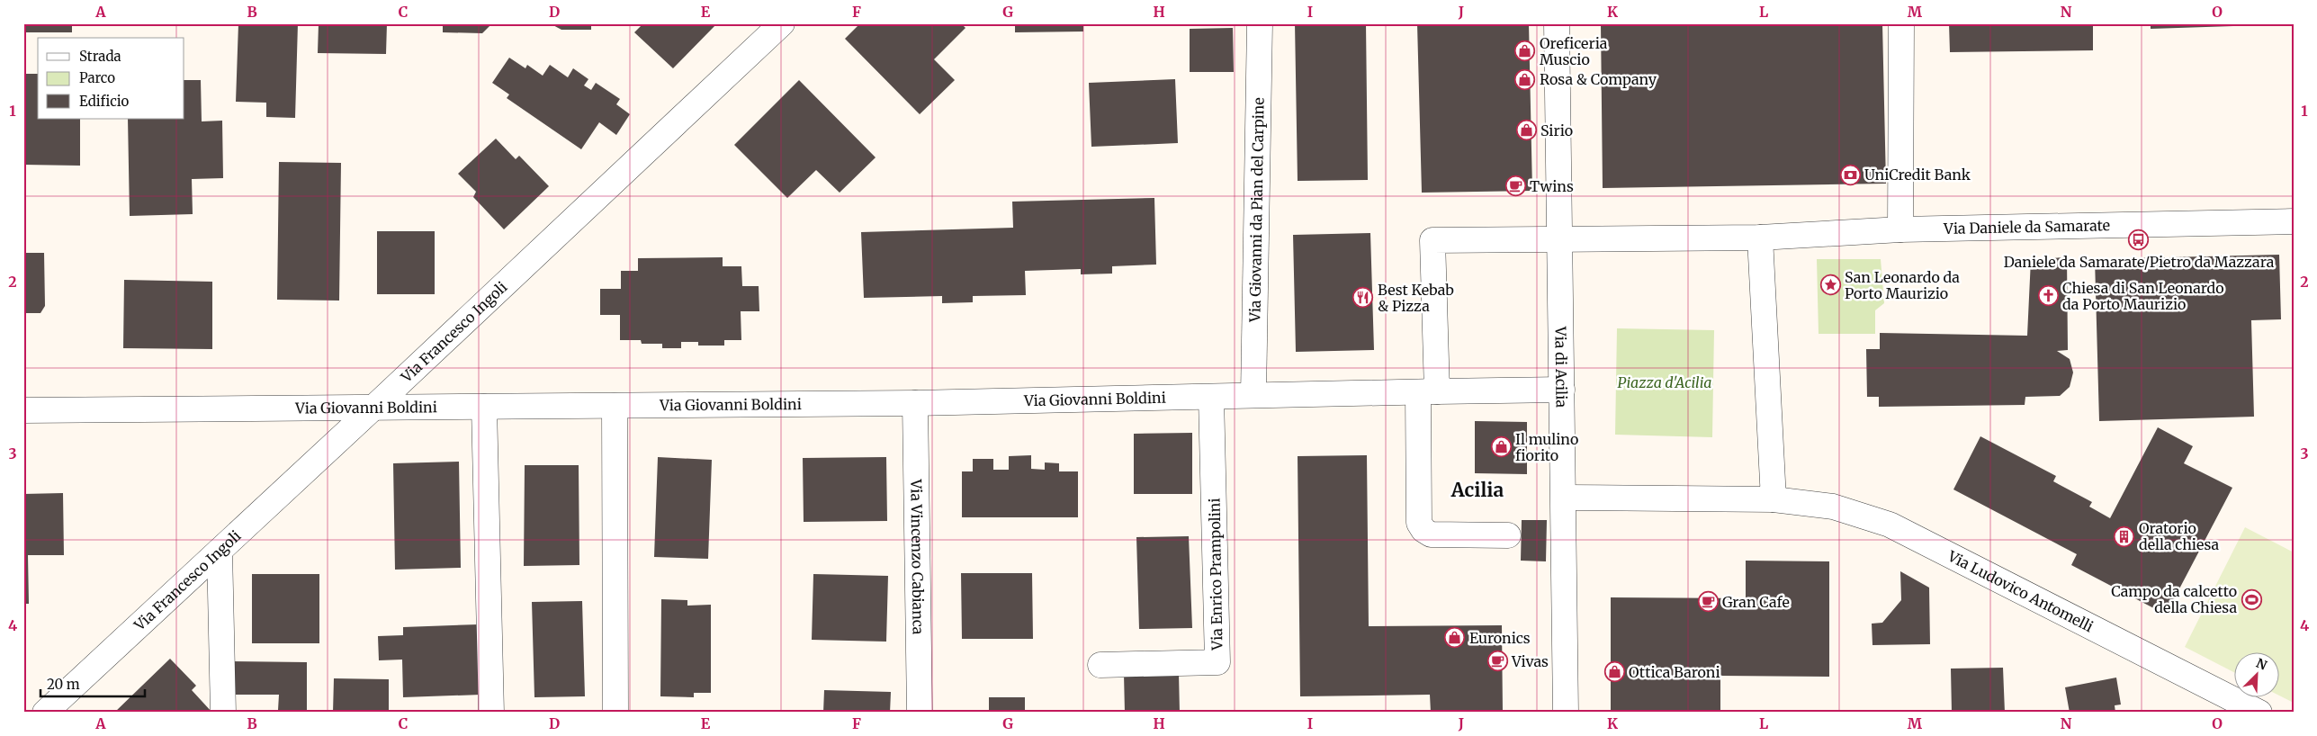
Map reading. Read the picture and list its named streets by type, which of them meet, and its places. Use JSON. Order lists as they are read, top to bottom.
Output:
{
  "streets": {
    "street": [
      "Via Giovanni da Pian del Carpine",
      "Via Daniele da Samarate",
      "Via Francesco Ingoli",
      "Via di Acilia",
      "Via Giovanni Boldini",
      "Via Vincenzo Cabianca",
      "Via Enrico Prampolini",
      "Via Ludovico Antomelli"
    ]
  },
  "crossings": [
    ["Via Giovanni da Pian del Carpine", "Via Giovanni Boldini"],
    ["Via Daniele da Samarate", "Via di Acilia"],
    ["Via Daniele da Samarate", "Via Giovanni Boldini"],
    ["Via Francesco Ingoli", "Via Giovanni Boldini"],
    ["Via di Acilia", "Via Giovanni Boldini"],
    ["Via di Acilia", "Via Ludovico Antomelli"],
    ["Via Giovanni Boldini", "Via Vincenzo Cabianca"],
    ["Via Giovanni Boldini", "Via Enrico Prampolini"]
  ],
  "districts": ["Acilia"],
  "parks": ["Piazza d'Acilia"],
  "places": {
    "shop": [
      "Oreficeria Muscio",
      "Rosa & Company",
      "Sirio",
      "Il mulino fiorito",
      "Euronics",
      "Ottica Baroni"
    ],
    "bank": ["UniCredit Bank"],
    "cafe": ["Twins", "Gran Cafe", "Vivas"],
    "bus stop": ["Daniele da Samarate/Pietro da Mazzara"],
    "place": ["San Leonardo da Porto Maurizio"],
    "church": ["Chiesa di San Leonardo da Porto Maurizio"],
    "restaurant": ["Best Kebab & Pizza"],
    "building": ["Oratorio della chiesa"],
    "sports": ["Campo da calcetto della Chiesa"]
  },
  "legend": ["Strada", "Parco", "Edificio"],
  "scale_bar": "20 m",
  "north": "top right",
  "grid": {
    "columns": [
      "A",
      "B",
      "C",
      "D",
      "E",
      "F",
      "G",
      "H",
      "I",
      "J",
      "K",
      "L",
      "M",
      "N",
      "O"
    ],
    "rows": [
      "1",
      "2",
      "3",
      "4"
    ]
  }
}
